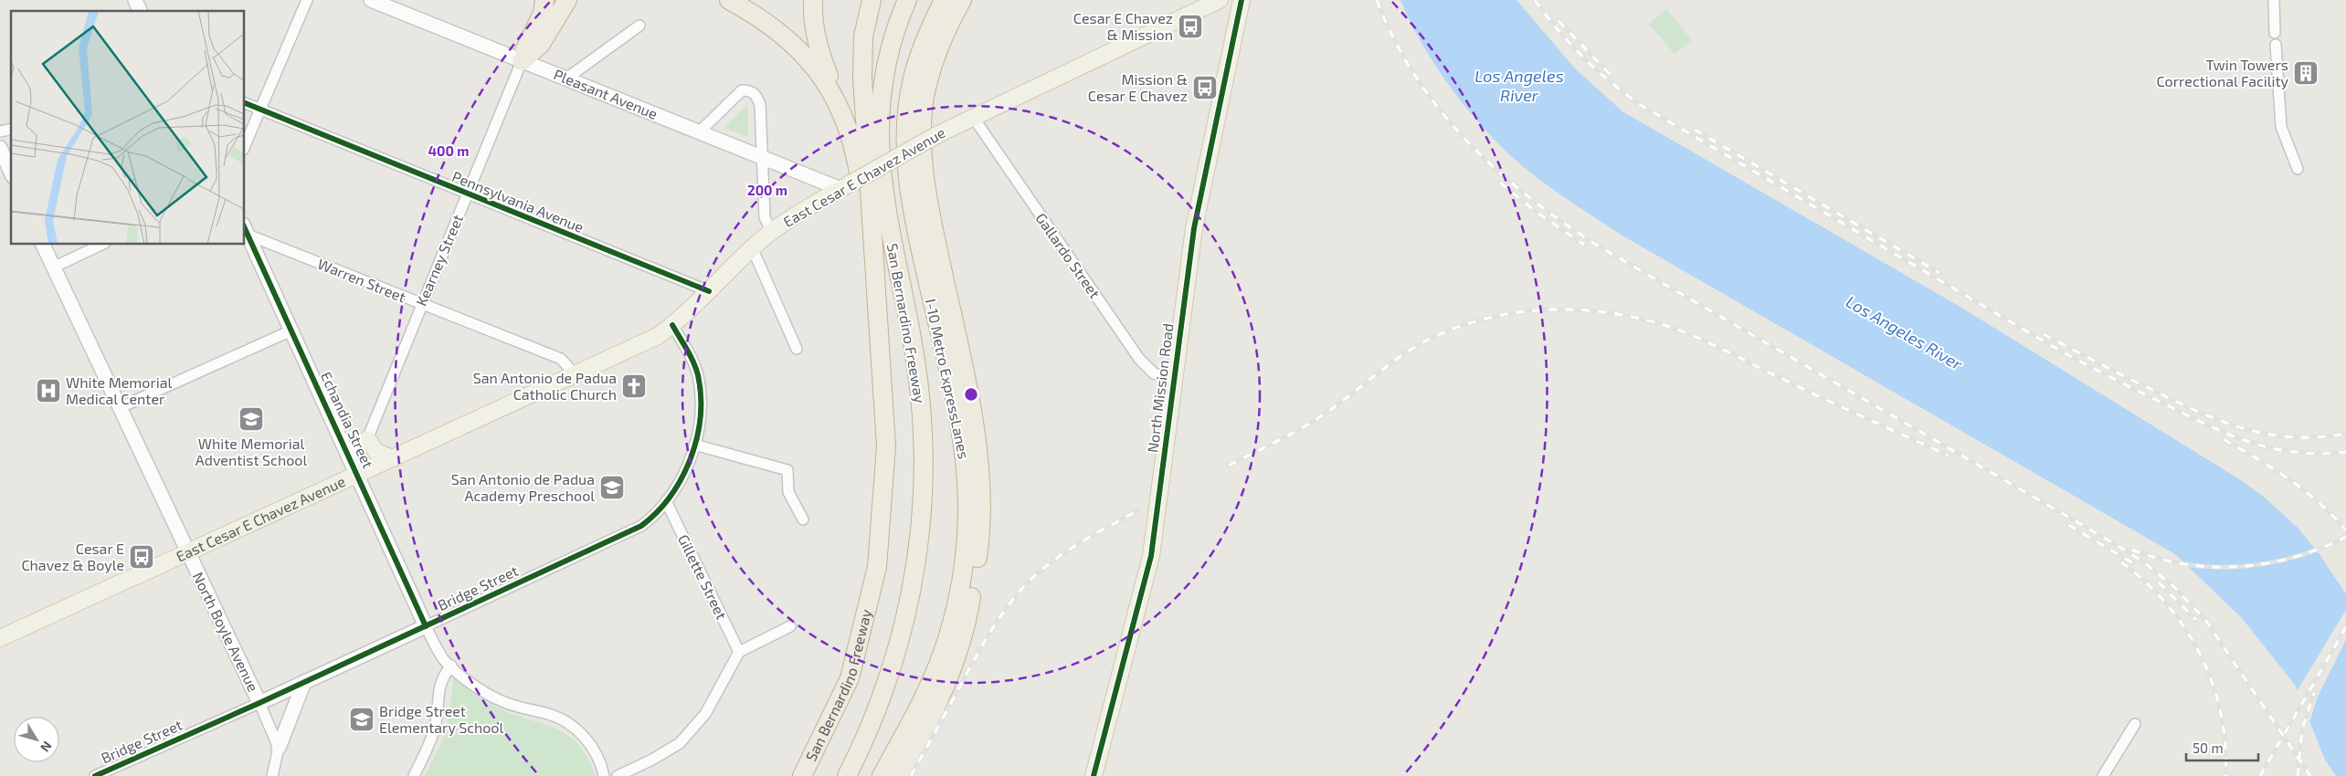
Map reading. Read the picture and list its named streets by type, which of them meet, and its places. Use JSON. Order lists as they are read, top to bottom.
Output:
{
  "streets": {
    "highway": ["San Bernardino Freeway", "I-10 Metro ExpressLanes"],
    "main road": [
      "Pleasant Avenue",
      "East Cesar E Chavez Avenue",
      "North Mission Road",
      "Echandia Street",
      "Bridge Street",
      "North Boyle Avenue"
    ],
    "street": [
      "Pennsylvania Avenue",
      "Gallardo Street",
      "Kearney Street",
      "Warren Street",
      "Gillette Street"
    ]
  },
  "crossings": [
    ["Pleasant Avenue", "East Cesar E Chavez Avenue"],
    ["Pleasant Avenue", "Kearney Street"],
    ["East Cesar E Chavez Avenue", "Pennsylvania Avenue"],
    ["East Cesar E Chavez Avenue", "Gallardo Street"],
    ["East Cesar E Chavez Avenue", "Warren Street"],
    ["East Cesar E Chavez Avenue", "Echandia Street"],
    ["East Cesar E Chavez Avenue", "Bridge Street"],
    ["East Cesar E Chavez Avenue", "North Boyle Avenue"],
    ["Pennsylvania Avenue", "Kearney Street"],
    ["Gallardo Street", "North Mission Road"],
    ["Kearney Street", "Warren Street"],
    ["Warren Street", "Echandia Street"],
    ["Echandia Street", "Bridge Street"],
    ["Gillette Street", "Bridge Street"],
    ["Bridge Street", "North Boyle Avenue"]
  ],
  "water": ["Los Angeles River"],
  "places": {
    "bus stop": ["Cesar E Chavez & Mission", "Mission & Cesar E Chavez", "Cesar E Chavez & Boyle"],
    "building": ["Twin Towers Correctional Facility"],
    "church": ["San Antonio de Padua Catholic Church"],
    "hospital": ["White Memorial Medical Center"],
    "school or university": ["White Memorial Adventist School", "San Antonio de Padua Academy Preschool", "Bridge Street Elementary School"]
  },
  "scale_bar": "50 m",
  "north": "bottom right",
  "rings": ["400 m", "200 m"]
}
